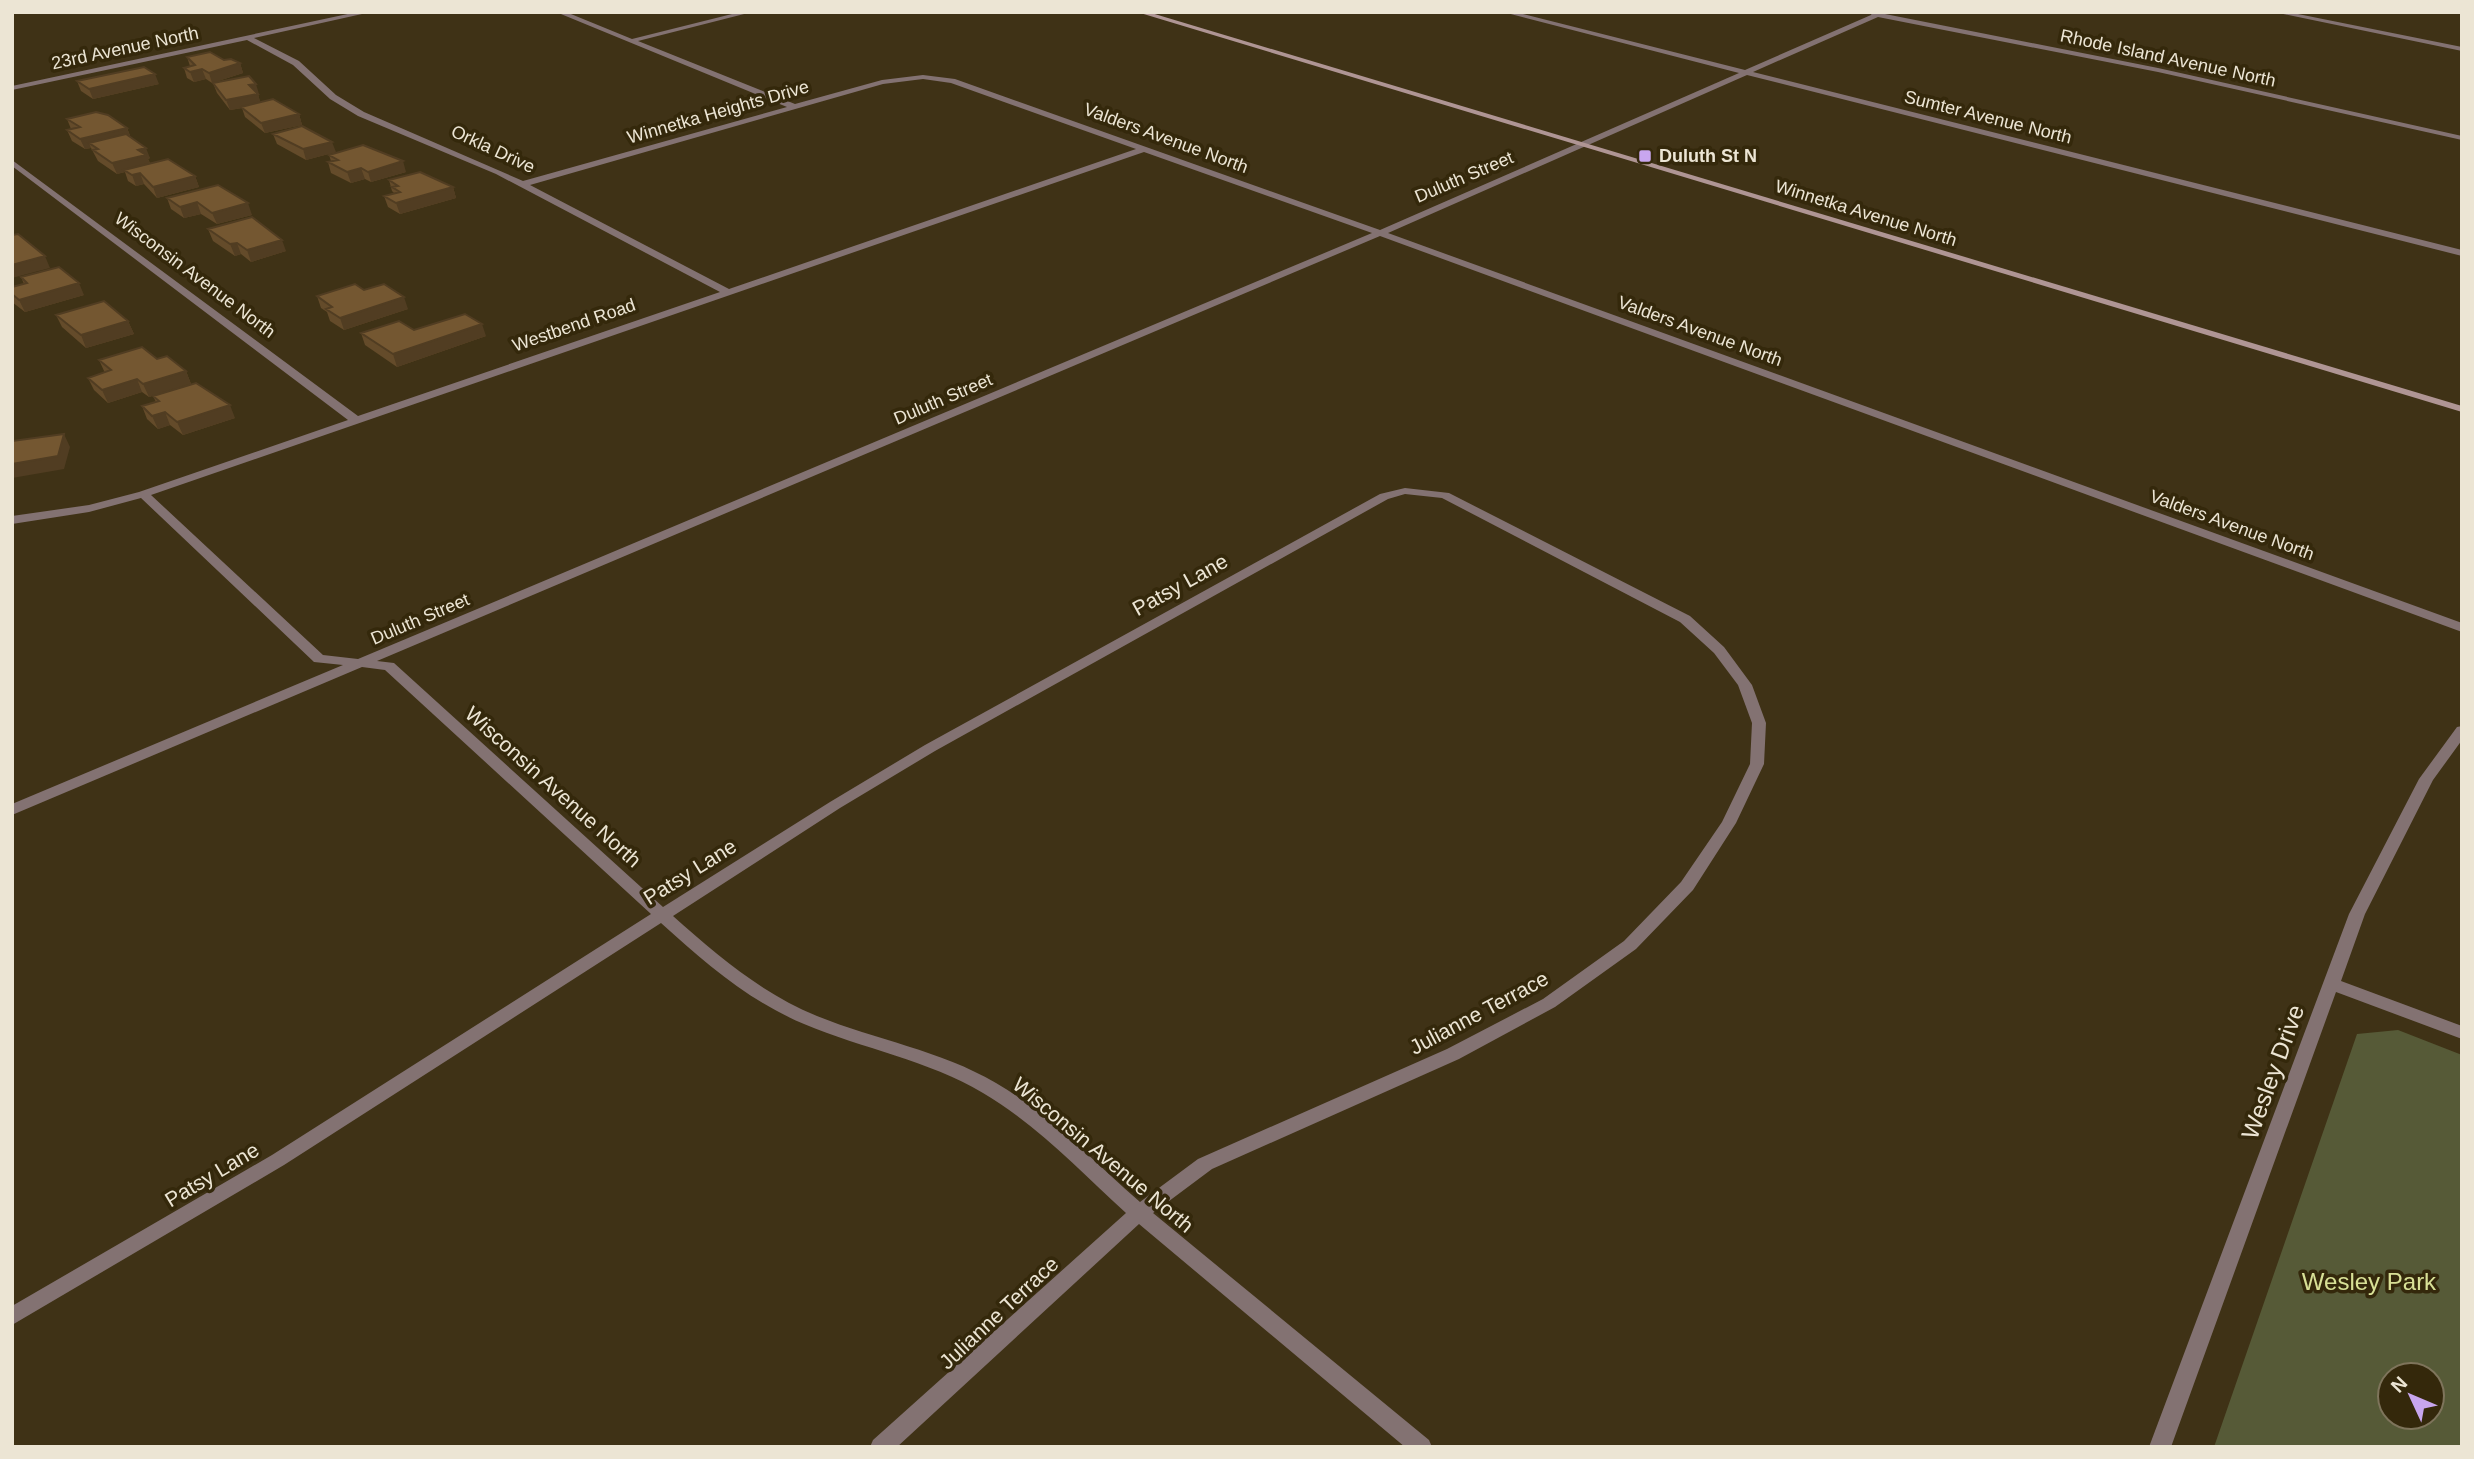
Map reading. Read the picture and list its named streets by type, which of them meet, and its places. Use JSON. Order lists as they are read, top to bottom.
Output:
{
  "streets": {
    "main road": ["Winnetka Avenue North"],
    "street": [
      "23rd Avenue North",
      "Rhode Island Avenue North",
      "Winnetka Heights Drive",
      "Sumter Avenue North",
      "Valders Avenue North",
      "Orkla Drive",
      "Duluth Street",
      "Wisconsin Avenue North",
      "Westbend Road",
      "Patsy Lane",
      "Julianne Terrace",
      "Wesley Drive"
    ]
  },
  "crossings": [
    ["23rd Avenue North", "Orkla Drive"],
    ["Rhode Island Avenue North", "Duluth Street"],
    ["Winnetka Heights Drive", "Valders Avenue North"],
    ["Winnetka Heights Drive", "Orkla Drive"],
    ["Sumter Avenue North", "Duluth Street"],
    ["Valders Avenue North", "Duluth Street"],
    ["Valders Avenue North", "Westbend Road"],
    ["Orkla Drive", "Westbend Road"],
    ["Duluth Street", "Winnetka Avenue North"],
    ["Duluth Street", "Wisconsin Avenue North"],
    ["Wisconsin Avenue North", "Westbend Road"],
    ["Wisconsin Avenue North", "Patsy Lane"],
    ["Wisconsin Avenue North", "Julianne Terrace"],
    ["Patsy Lane", "Julianne Terrace"]
  ],
  "parks": ["Wesley Park"],
  "places": {
    "transit": ["Duluth St N"]
  },
  "north": "top left"
}
